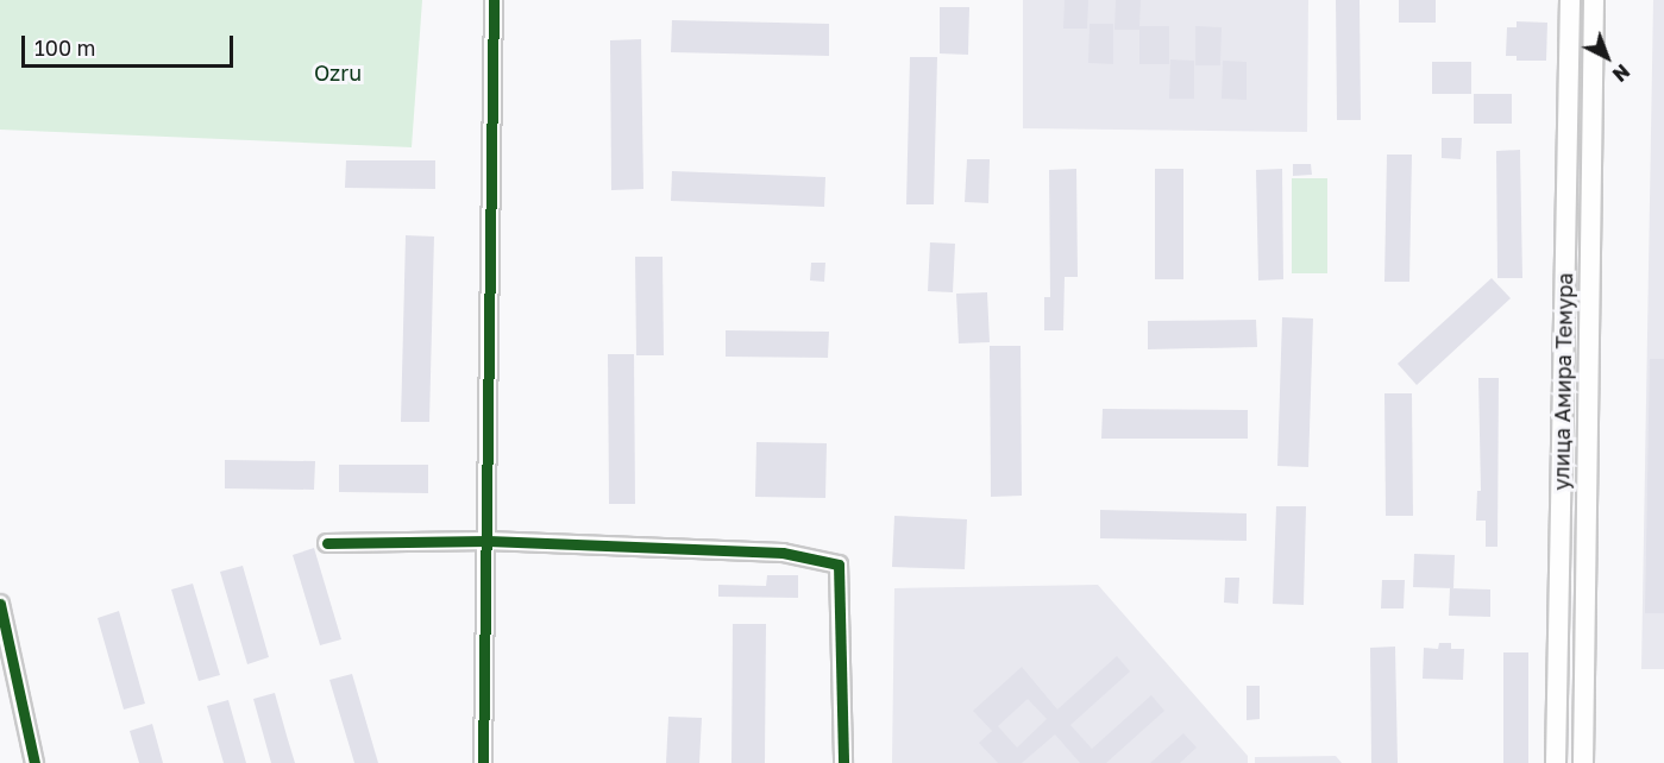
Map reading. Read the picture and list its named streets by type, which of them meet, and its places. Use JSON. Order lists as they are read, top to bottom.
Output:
{
  "streets": {
    "main road": ["улица Амира Темура"]
  },
  "parks": ["Ozru"],
  "scale_bar": "100 m",
  "north": "bottom right"
}
